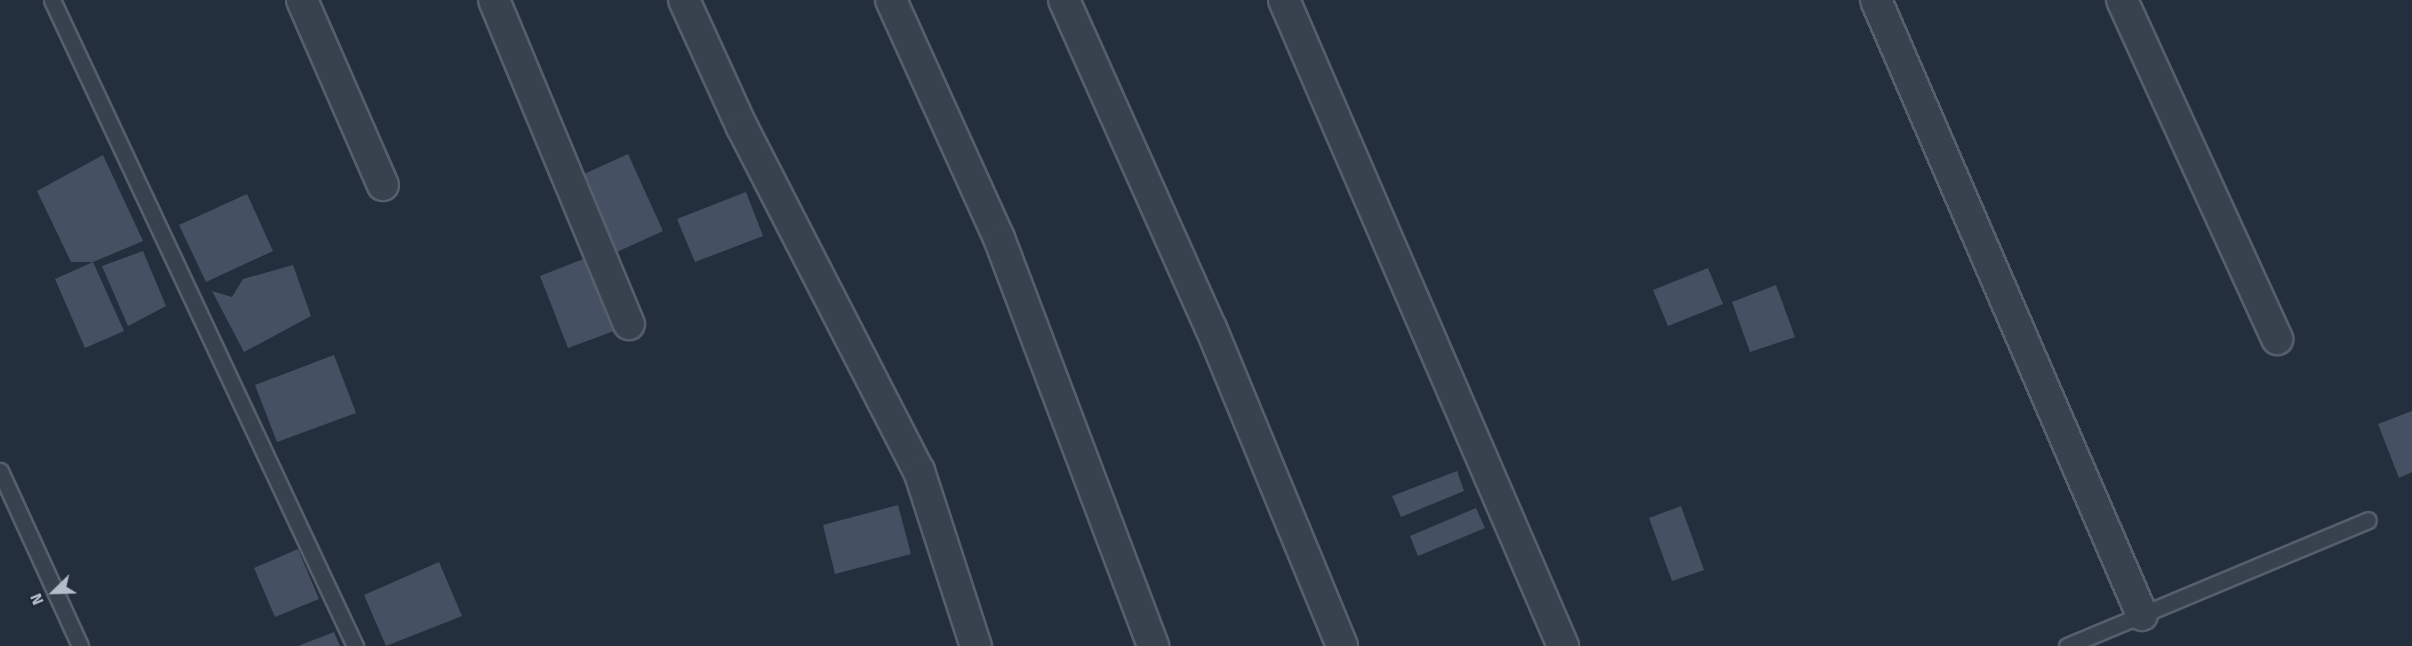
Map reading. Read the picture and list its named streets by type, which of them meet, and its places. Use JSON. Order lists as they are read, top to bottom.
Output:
{
  "north": "bottom left"
}
